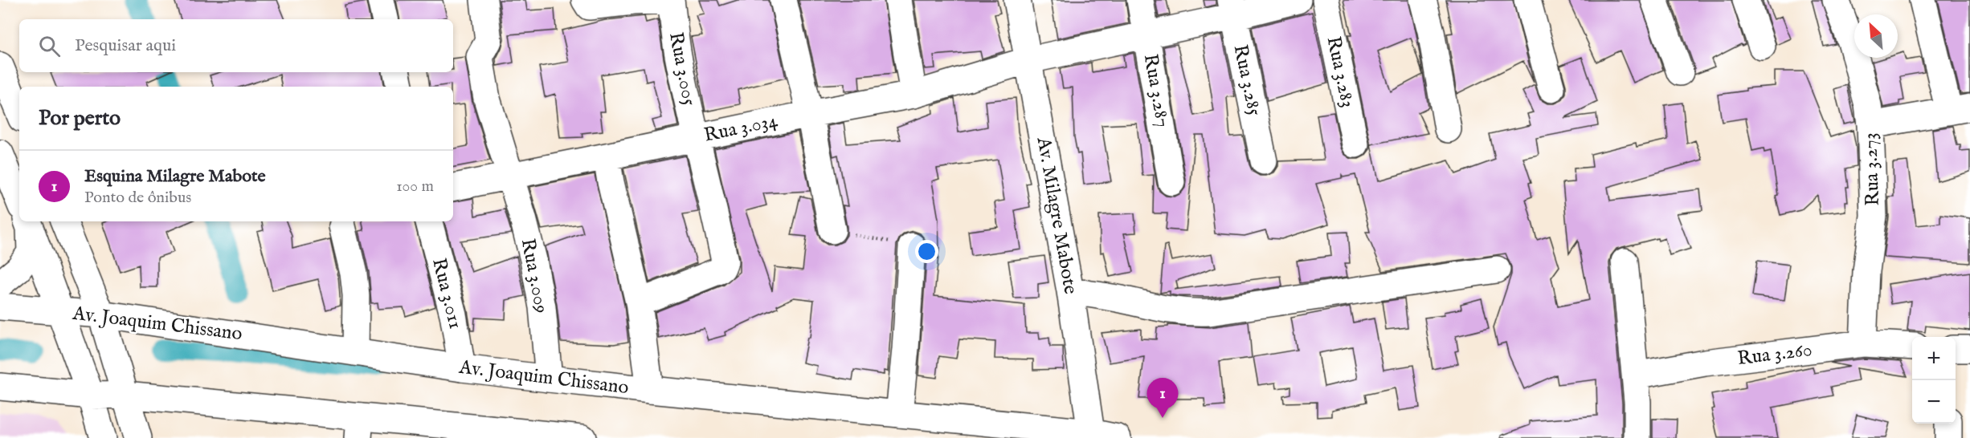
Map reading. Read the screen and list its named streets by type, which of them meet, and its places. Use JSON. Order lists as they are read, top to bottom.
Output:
{
  "streets": {
    "street": [
      "Rua 3.005",
      "Rua 3.283",
      "Rua 3.285",
      "Rua 3.287",
      "Rua 3.034",
      "Rua 3.273",
      "Av. Milagre Mabote",
      "Rua 3.009",
      "Rua 3.011",
      "Av. Joaquim Chissano",
      "Rua 3.260"
    ]
  },
  "crossings": [
    ["Rua 3.005", "Rua 3.034"],
    ["Rua 3.285", "Rua 3.034"],
    ["Rua 3.287", "Rua 3.034"],
    ["Rua 3.034", "Av. Milagre Mabote"],
    ["Rua 3.034", "Rua 3.009"],
    ["Rua 3.273", "Rua 3.260"],
    ["Av. Milagre Mabote", "Av. Joaquim Chissano"],
    ["Rua 3.009", "Av. Joaquim Chissano"],
    ["Rua 3.011", "Av. Joaquim Chissano"]
  ],
  "north": "top left",
  "page": {
    "search": "Pesquisar aqui",
    "heading": "Por perto",
    "list": [
      {
        "mark": "1",
        "name": "Esquina Milagre Mabote",
        "note": "Ponto de ônibus",
        "value": "100 m"
      }
    ],
    "map_buttons": ["+", "−"],
    "pins": "1"
  }
}
